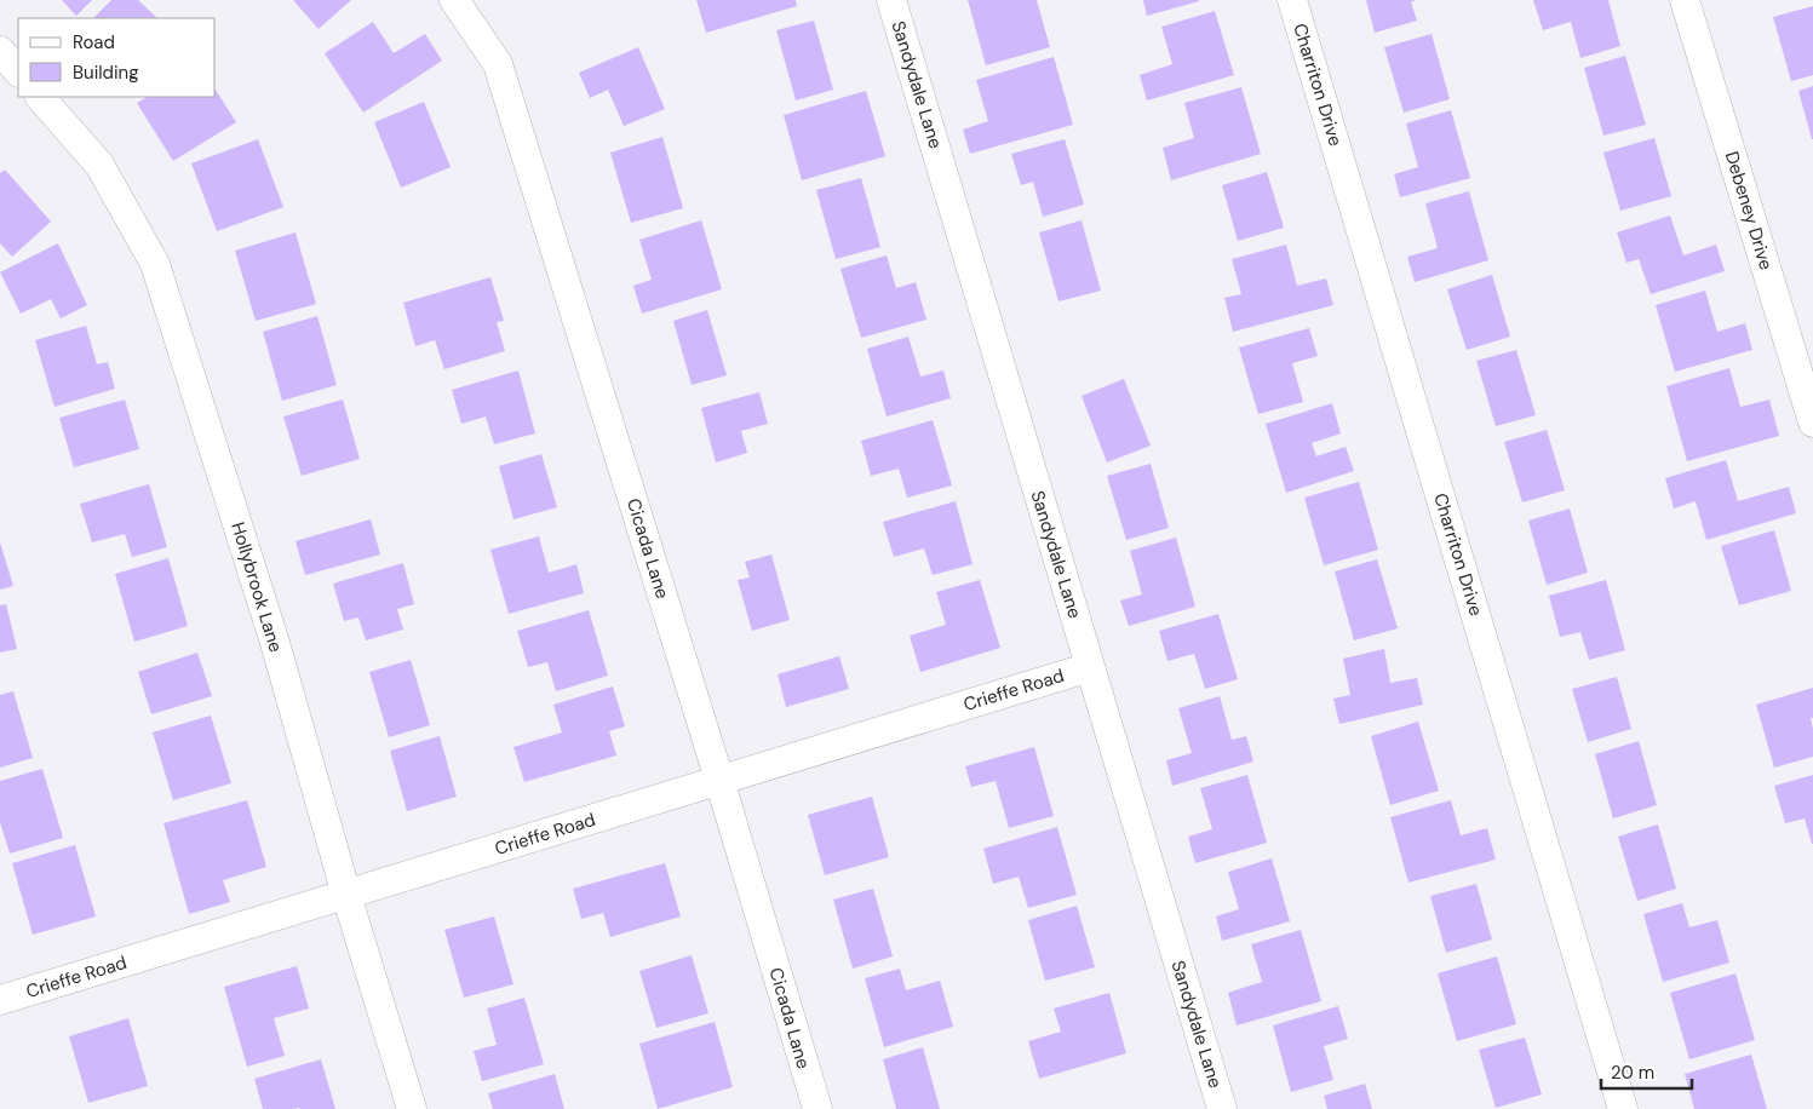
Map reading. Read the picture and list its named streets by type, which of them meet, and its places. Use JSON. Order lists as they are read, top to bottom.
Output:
{
  "streets": {
    "street": [
      "Sandydale Lane",
      "Charriton Drive",
      "Debeney Drive",
      "Cicada Lane",
      "Hollybrook Lane",
      "Crieffe Road"
    ]
  },
  "crossings": [
    ["Sandydale Lane", "Crieffe Road"],
    ["Cicada Lane", "Crieffe Road"],
    ["Hollybrook Lane", "Crieffe Road"]
  ],
  "legend": ["Road", "Building"],
  "scale_bar": "20 m"
}
